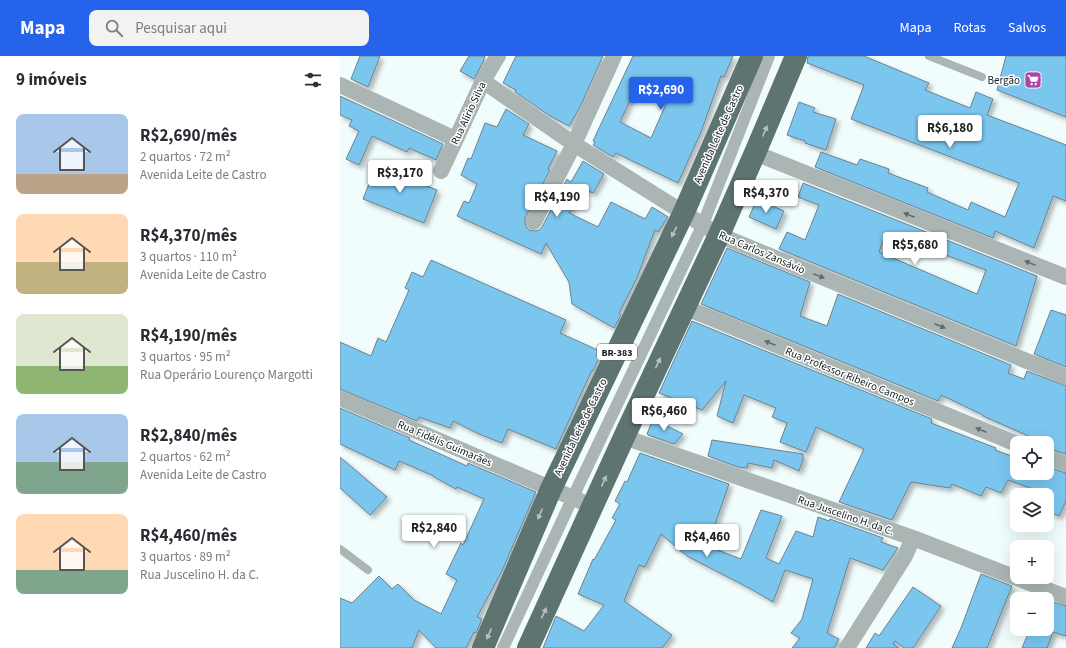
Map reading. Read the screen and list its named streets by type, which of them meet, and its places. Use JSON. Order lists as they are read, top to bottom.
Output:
{
  "streets": {
    "highway": ["Avenida Leite de Castro", "BR-383"],
    "street": [
      "Rua Alírio Silva",
      "Rua Carlos Zansávio",
      "Rua Professor Ribeiro Campos",
      "Rua Fidélis Guimarães",
      "Rua Juscelino H. da C."
    ]
  },
  "crossings": [
    ["Rua Alírio Silva", "Rua Carlos Zansávio"],
    ["Avenida Leite de Castro", "Rua Carlos Zansávio"],
    ["Avenida Leite de Castro", "Rua Fidélis Guimarães"]
  ],
  "one_way": ["Rua Professor Ribeiro Campos"],
  "places": {
    "supermarket": ["Bergão"]
  },
  "page": {
    "header": "Mapa",
    "search": "Pesquisar aqui",
    "nav": ["Mapa", "Rotas", "Salvos"],
    "heading": "9 imóveis",
    "price": [
      "R$2,690",
      "R$6,180",
      "R$3,170",
      "R$4,370",
      "R$4,190",
      "R$5,680",
      "R$6,460",
      "R$2,840",
      "R$4,460"
    ],
    "list": [
      {
        "name": "R$2,690/mês",
        "note": "2 quartos · 72 m² · Avenida Leite de Castro"
      },
      {
        "name": "R$4,370/mês",
        "note": "3 quartos · 110 m² · Avenida Leite de Castro"
      },
      {
        "name": "R$4,190/mês",
        "note": "3 quartos · 95 m² · Rua Operário Lourenço Margotti"
      },
      {
        "name": "R$2,840/mês",
        "note": "2 quartos · 62 m² · Avenida Leite de Castro"
      },
      {
        "name": "R$4,460/mês",
        "note": "3 quartos · 89 m² · Rua Juscelino H. da C."
      }
    ],
    "map_buttons": ["+", "−"]
  }
}
